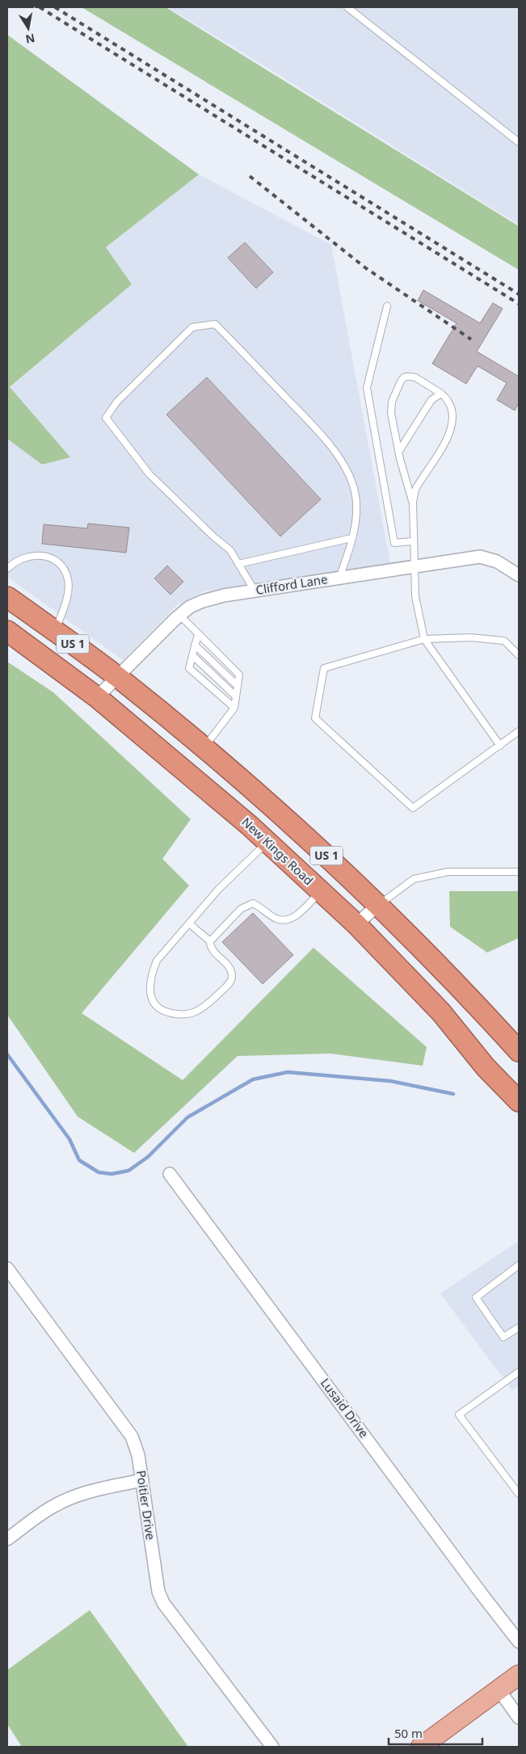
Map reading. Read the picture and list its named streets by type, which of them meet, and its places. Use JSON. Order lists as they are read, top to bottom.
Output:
{
  "streets": {
    "highway": ["US 1", "New Kings Road"],
    "street": ["Clifford Lane", "Lusaid Drive", "Poitier Drive"]
  },
  "crossings": [
    ["Clifford Lane", "US 1"],
    ["Clifford Lane", "New Kings Road"]
  ],
  "scale_bar": "50 m",
  "north": "bottom"
}
